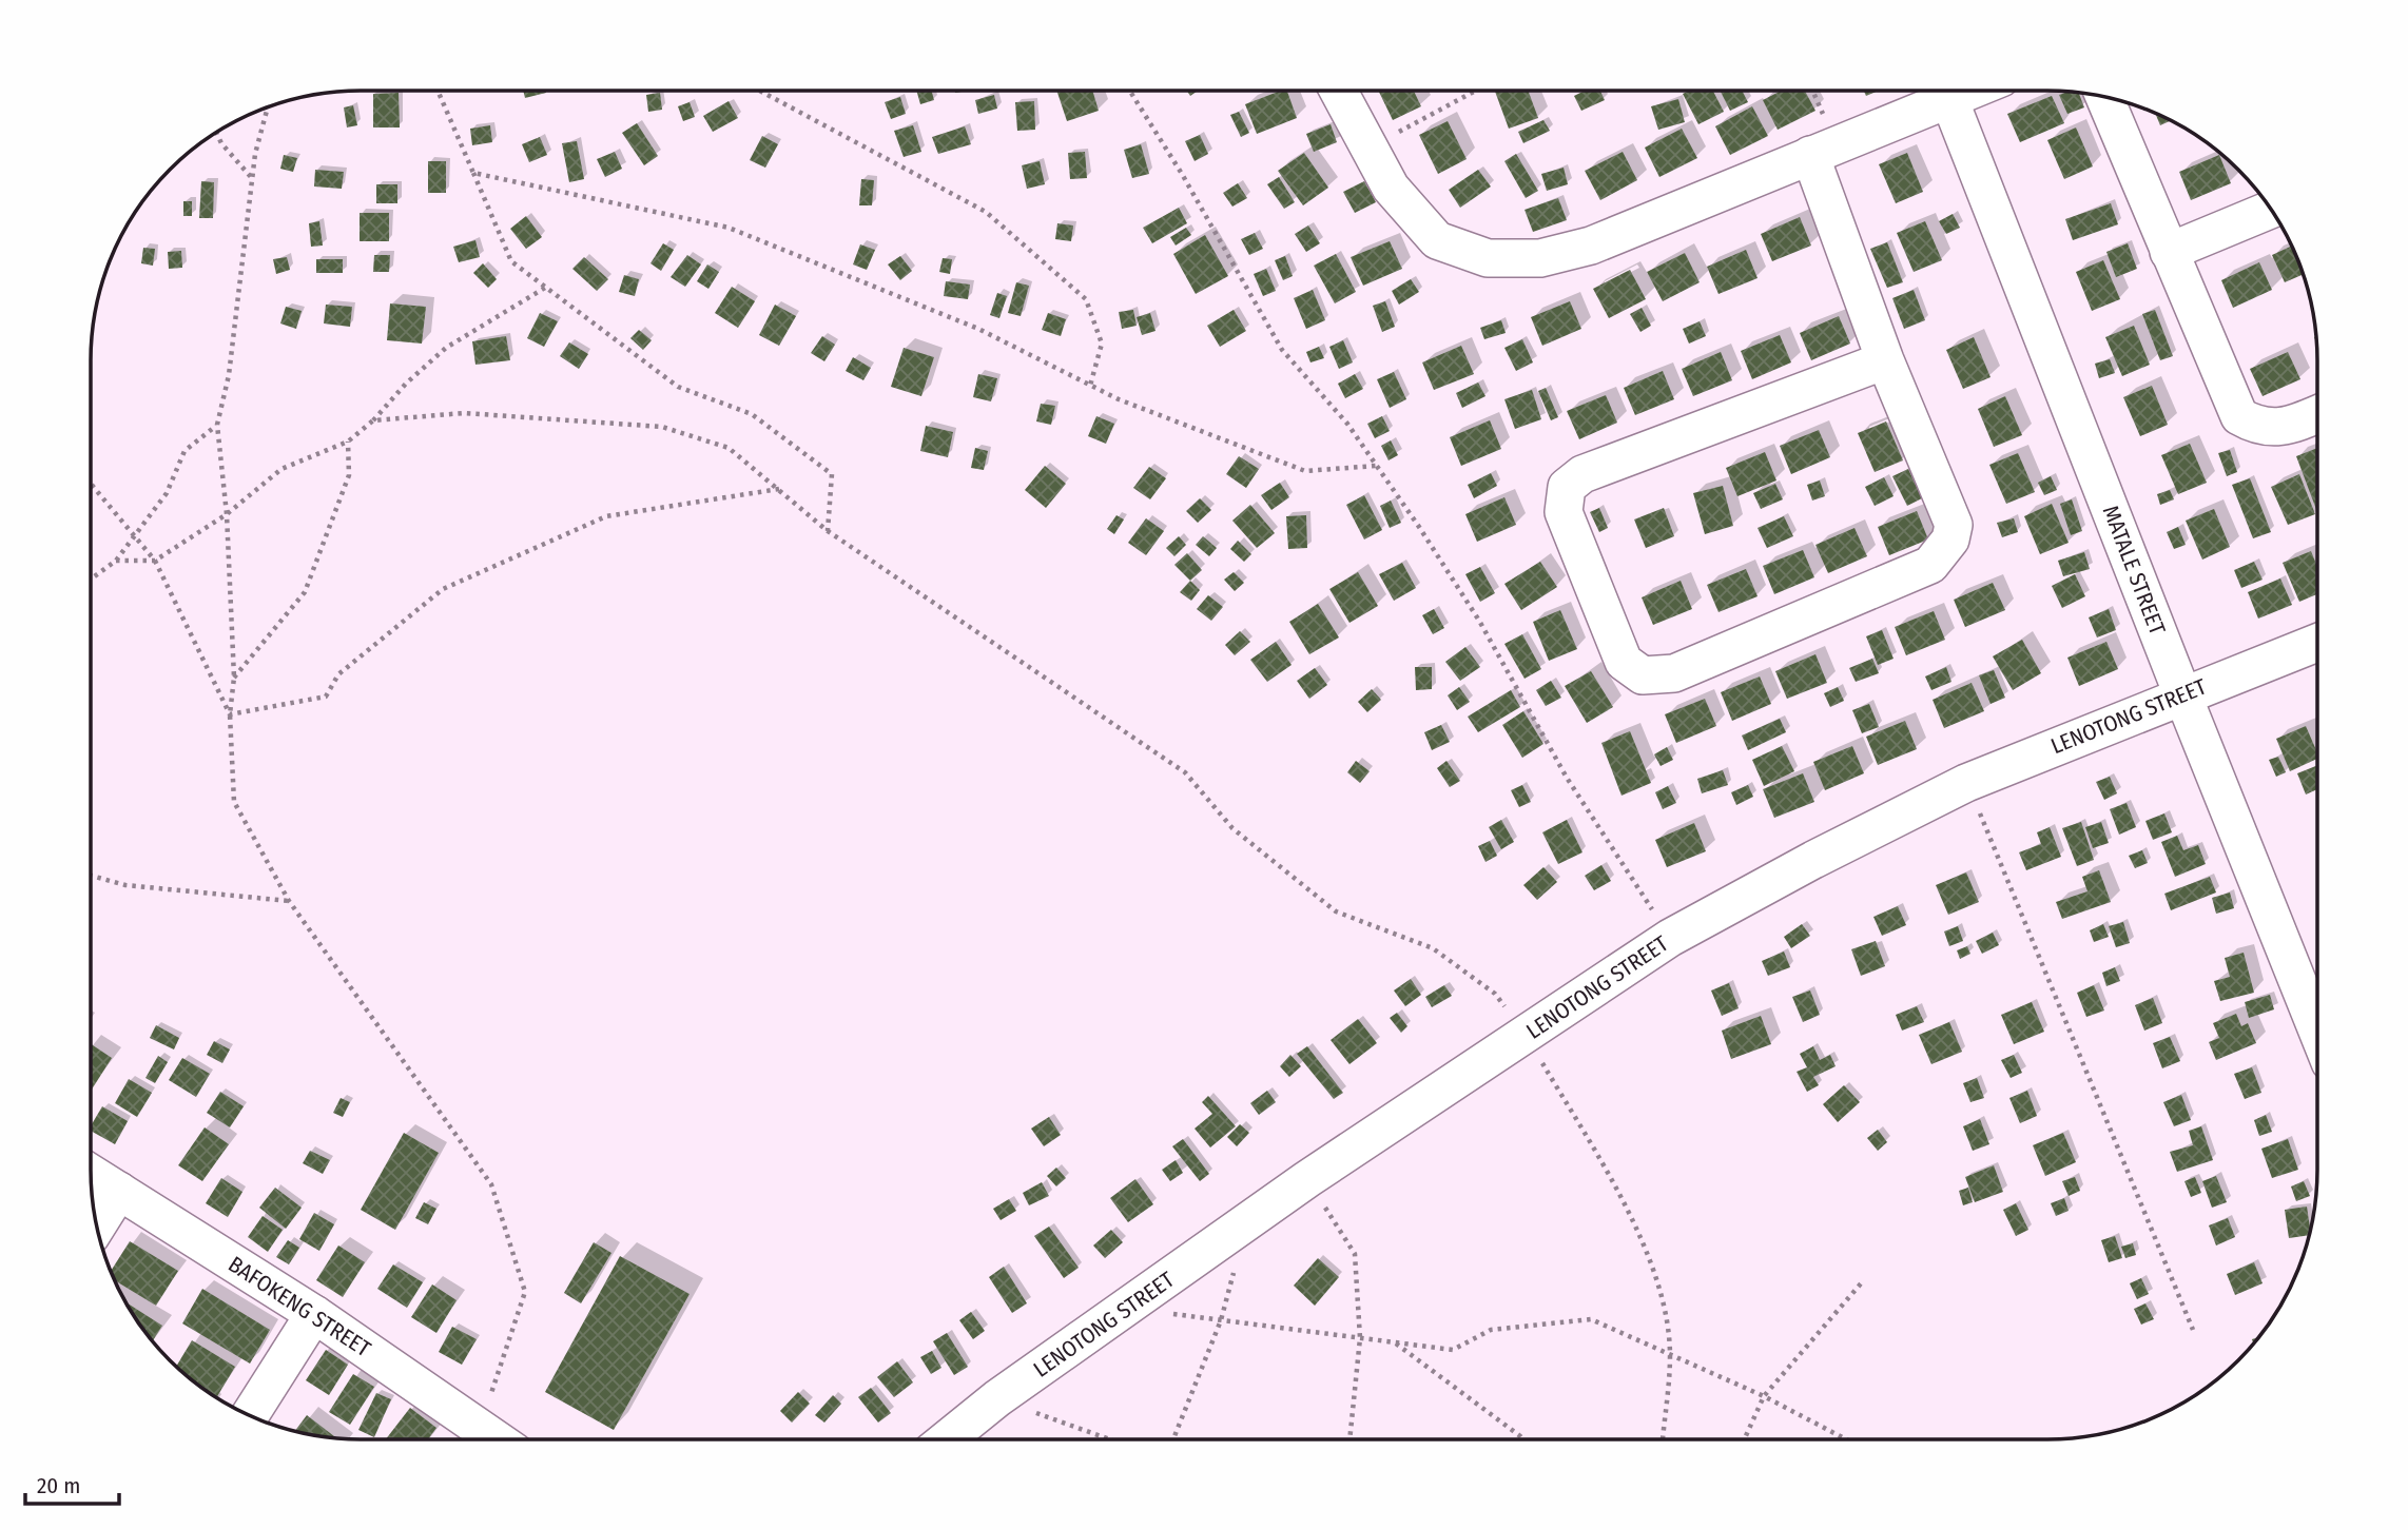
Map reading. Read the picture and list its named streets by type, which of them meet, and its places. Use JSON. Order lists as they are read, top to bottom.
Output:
{
  "streets": {
    "street": ["MATALE STREET", "LENOTONG STREET", "BAFOKENG STREET"]
  },
  "crossings": [
    ["MATALE STREET", "LENOTONG STREET"]
  ],
  "scale_bar": "20 m"
}
